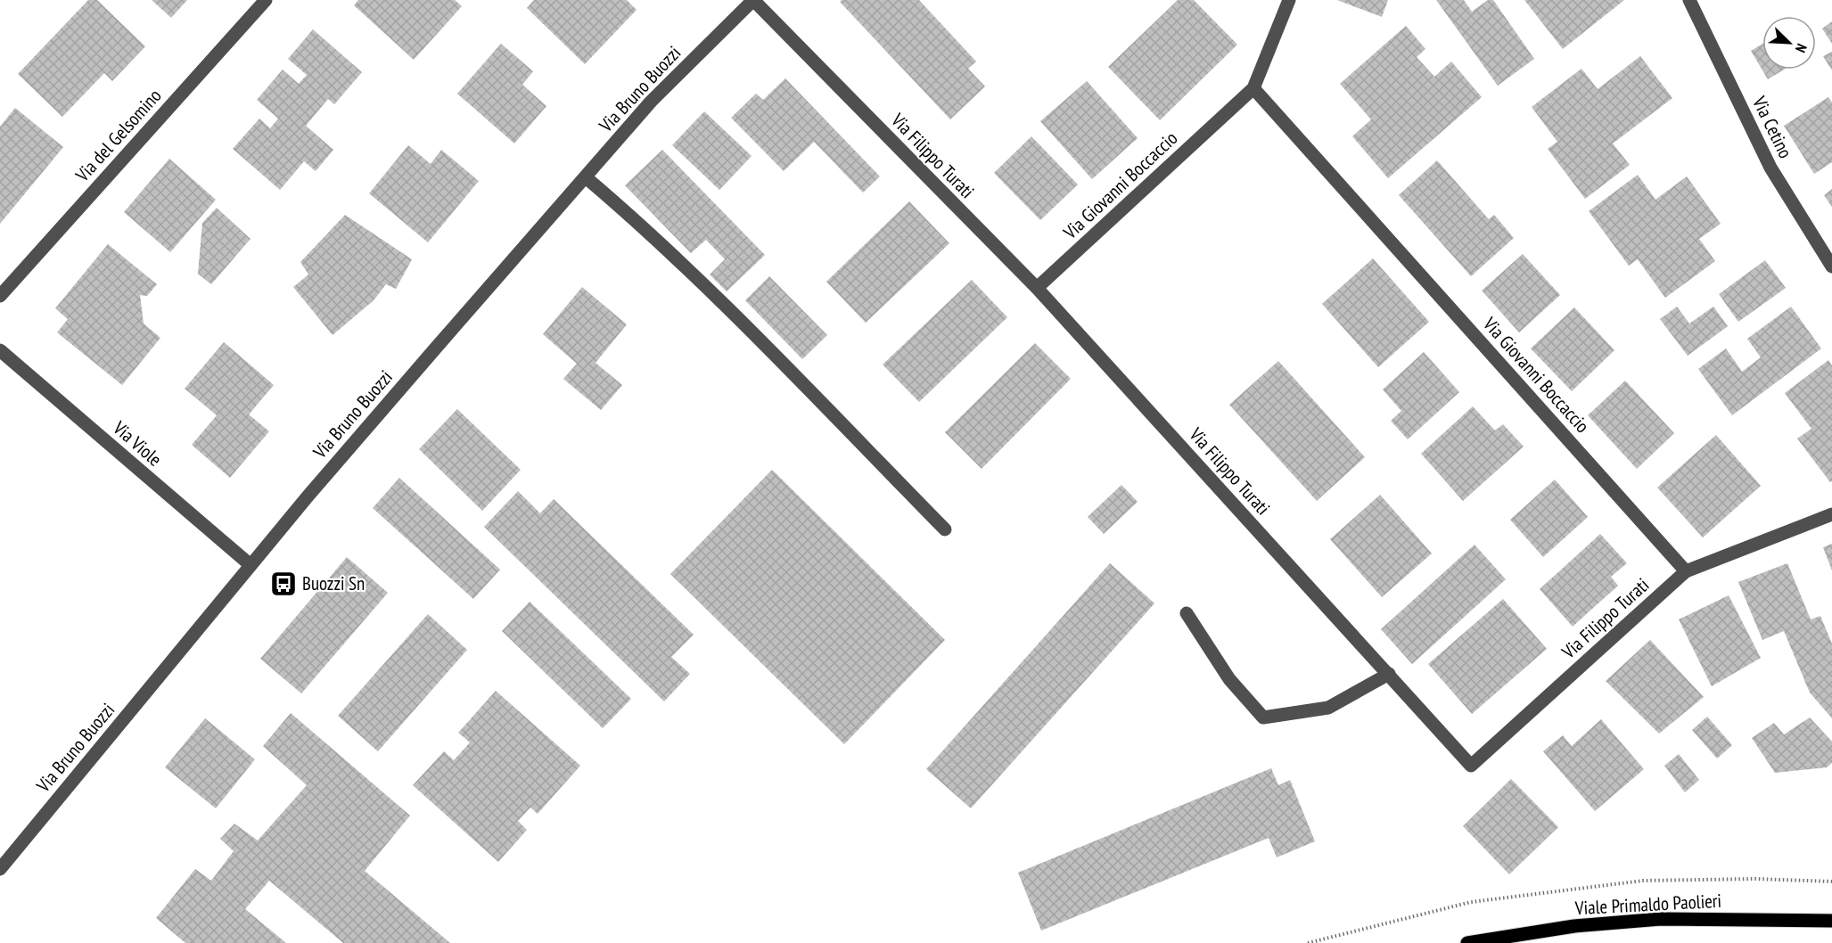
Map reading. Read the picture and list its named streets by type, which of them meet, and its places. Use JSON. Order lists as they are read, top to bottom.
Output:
{
  "streets": {
    "main road": ["Viale Primaldo Paolieri"],
    "street": [
      "Via Bruno Buozzi",
      "Via Cetino",
      "Via del Gelsomino",
      "Via Filippo Turati",
      "Via Giovanni Boccaccio",
      "Via Viole"
    ]
  },
  "crossings": [
    ["Via Bruno Buozzi", "Via Filippo Turati"],
    ["Via Bruno Buozzi", "Via Viole"],
    ["Via Filippo Turati", "Via Giovanni Boccaccio"]
  ],
  "places": {
    "bus stop": ["Buozzi Sn"]
  },
  "north": "bottom right"
}
